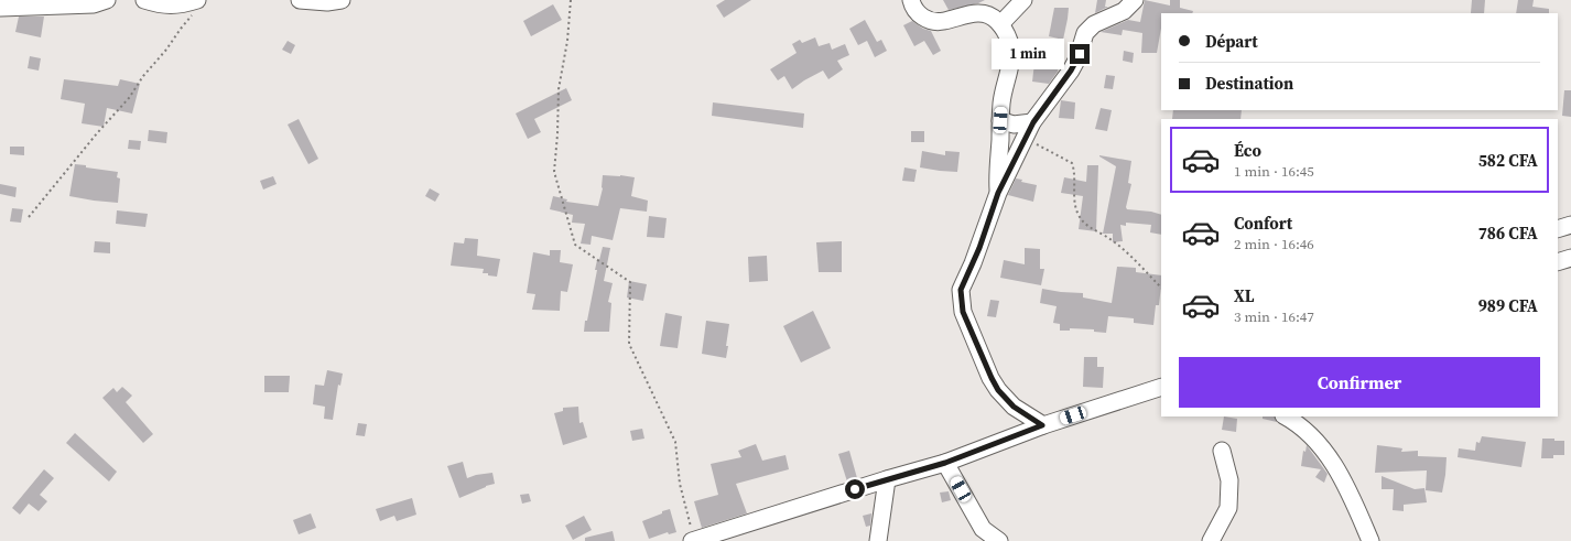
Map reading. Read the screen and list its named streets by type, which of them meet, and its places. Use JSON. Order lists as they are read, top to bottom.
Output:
{
  "page": {
    "banner": ["Départ", "Destination"],
    "bubble": "1 min",
    "list": [
      {
        "name": "Éco",
        "note": "1 min · 16:45",
        "value": "582 CFA"
      },
      {
        "name": "Confort",
        "note": "2 min · 16:46",
        "value": "786 CFA"
      },
      {
        "name": "XL",
        "note": "3 min · 16:47",
        "value": "989 CFA"
      }
    ],
    "buttons": "Confirmer"
  }
}
